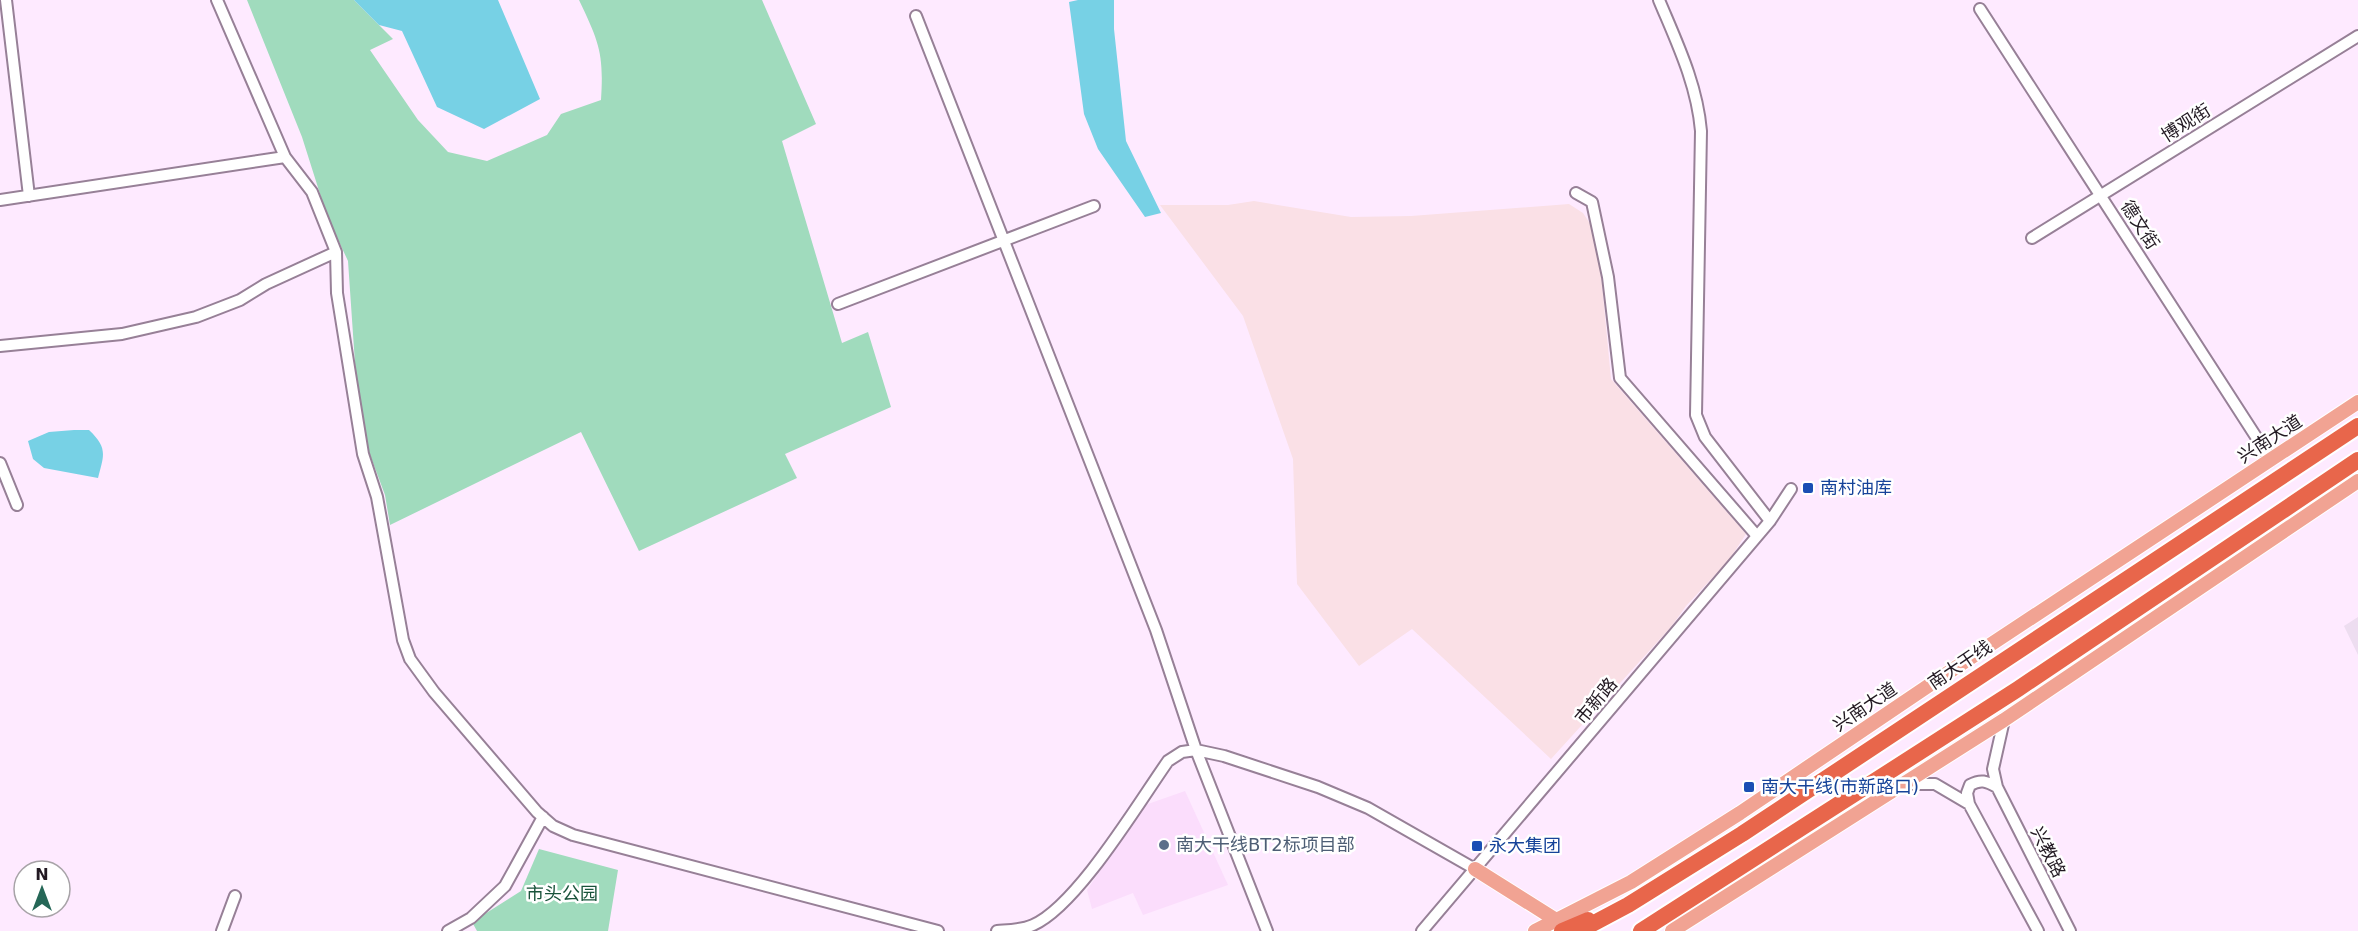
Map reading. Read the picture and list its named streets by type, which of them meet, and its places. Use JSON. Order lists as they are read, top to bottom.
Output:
{
  "streets": {
    "highway": ["南大干线"],
    "main road": ["兴南大道"],
    "street": [
      "博观街",
      "德文街",
      "市新路",
      "兴教路"
    ]
  },
  "crossings": [
    ["博观街", "德文街"],
    ["德文街", "兴南大道"]
  ],
  "parks": ["市头公园"],
  "places": {
    "transit": ["南村油库", "南大干线(市新路口)", "永大集团"],
    "other": ["南大干线BT2标项目部"]
  },
  "north": "top"
}
